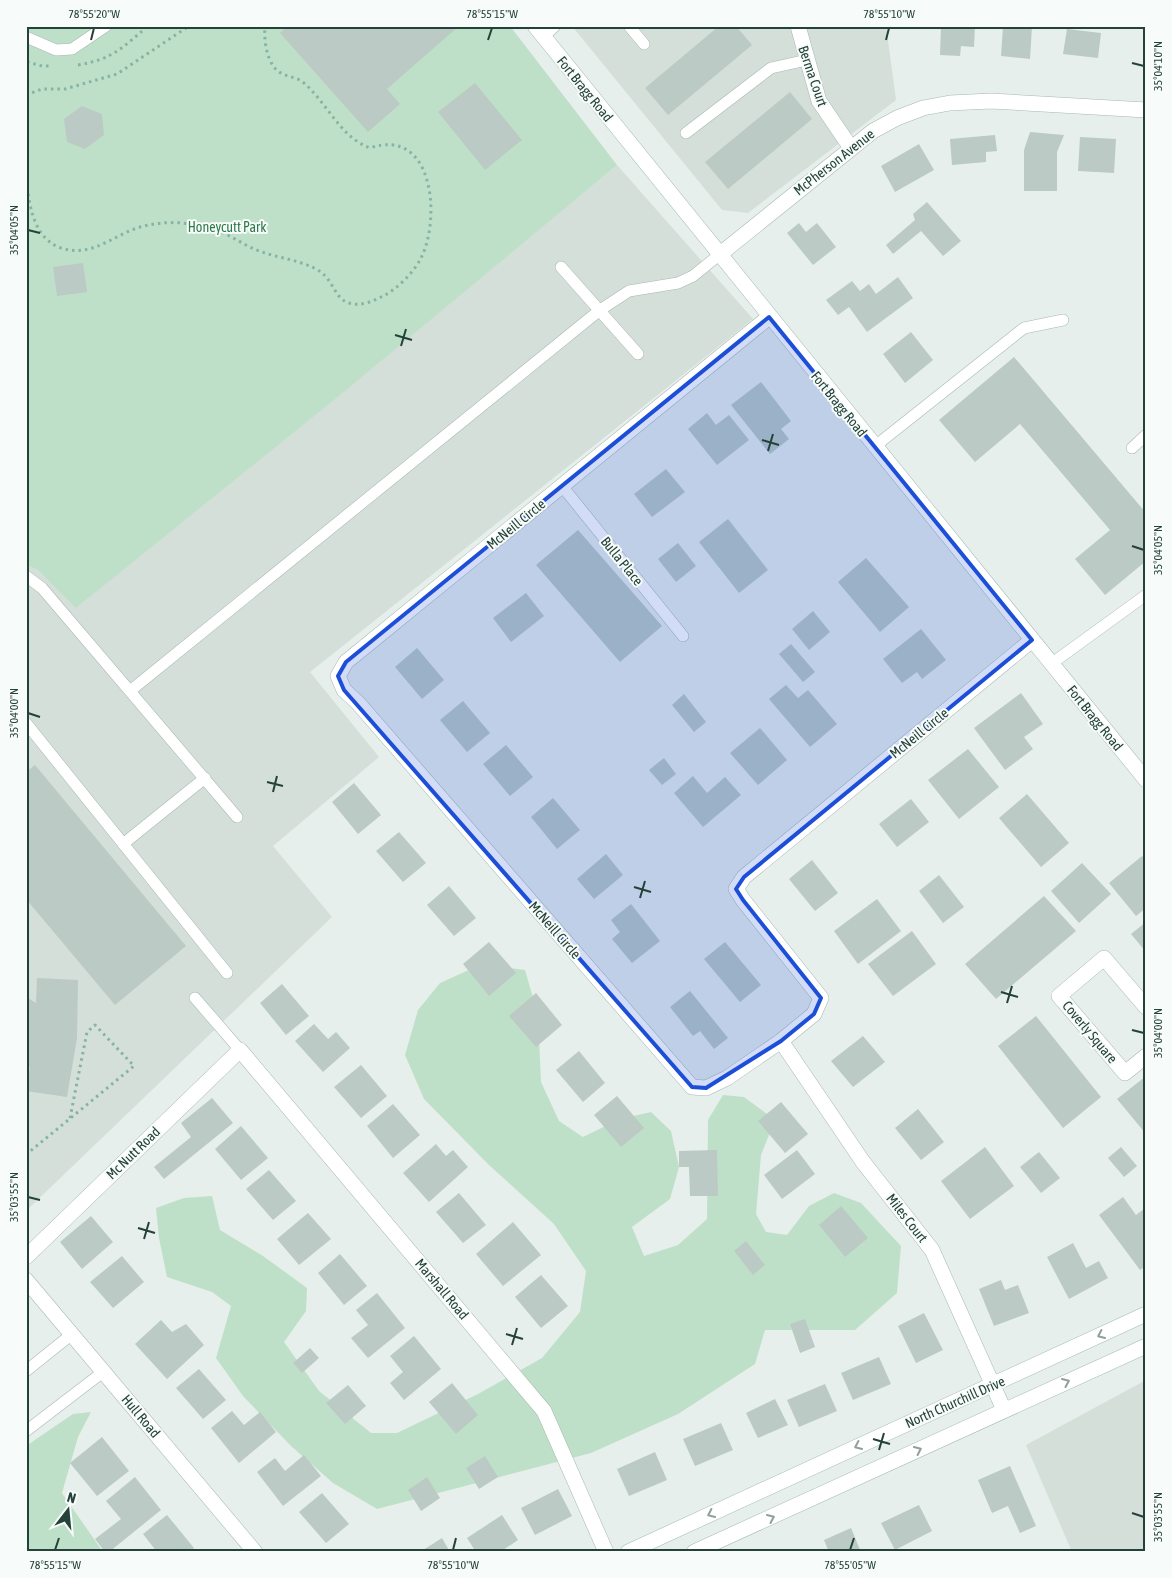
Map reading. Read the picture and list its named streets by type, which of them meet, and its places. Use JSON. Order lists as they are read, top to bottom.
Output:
{
  "streets": {
    "street": [
      "Berma Court",
      "Fort Bragg Road",
      "McPherson Avenue",
      "McNeill Circle",
      "Coverly Square",
      "Mc Nutt Road",
      "Miles Court",
      "Marshall Road",
      "North Churchill Drive",
      "Hull Road"
    ],
    "lane": ["Bulla Place"]
  },
  "crossings": [
    ["Berma Court", "McPherson Avenue"],
    ["Fort Bragg Road", "McPherson Avenue"],
    ["Fort Bragg Road", "McNeill Circle"],
    ["McNeill Circle", "Bulla Place"],
    ["McNeill Circle", "Miles Court"],
    ["Mc Nutt Road", "Marshall Road"],
    ["Miles Court", "North Churchill Drive"]
  ],
  "parks": ["Honeycutt Park"],
  "north": "top",
  "coordinates": [
    "78°55'20\"W",
    "78°55'15\"W",
    "78°55'10\"W",
    "35°04'10\"N",
    "35°04'05\"N",
    "35°04'00\"N",
    "35°03'55\"N",
    "78°55'05\"W"
  ]
}
